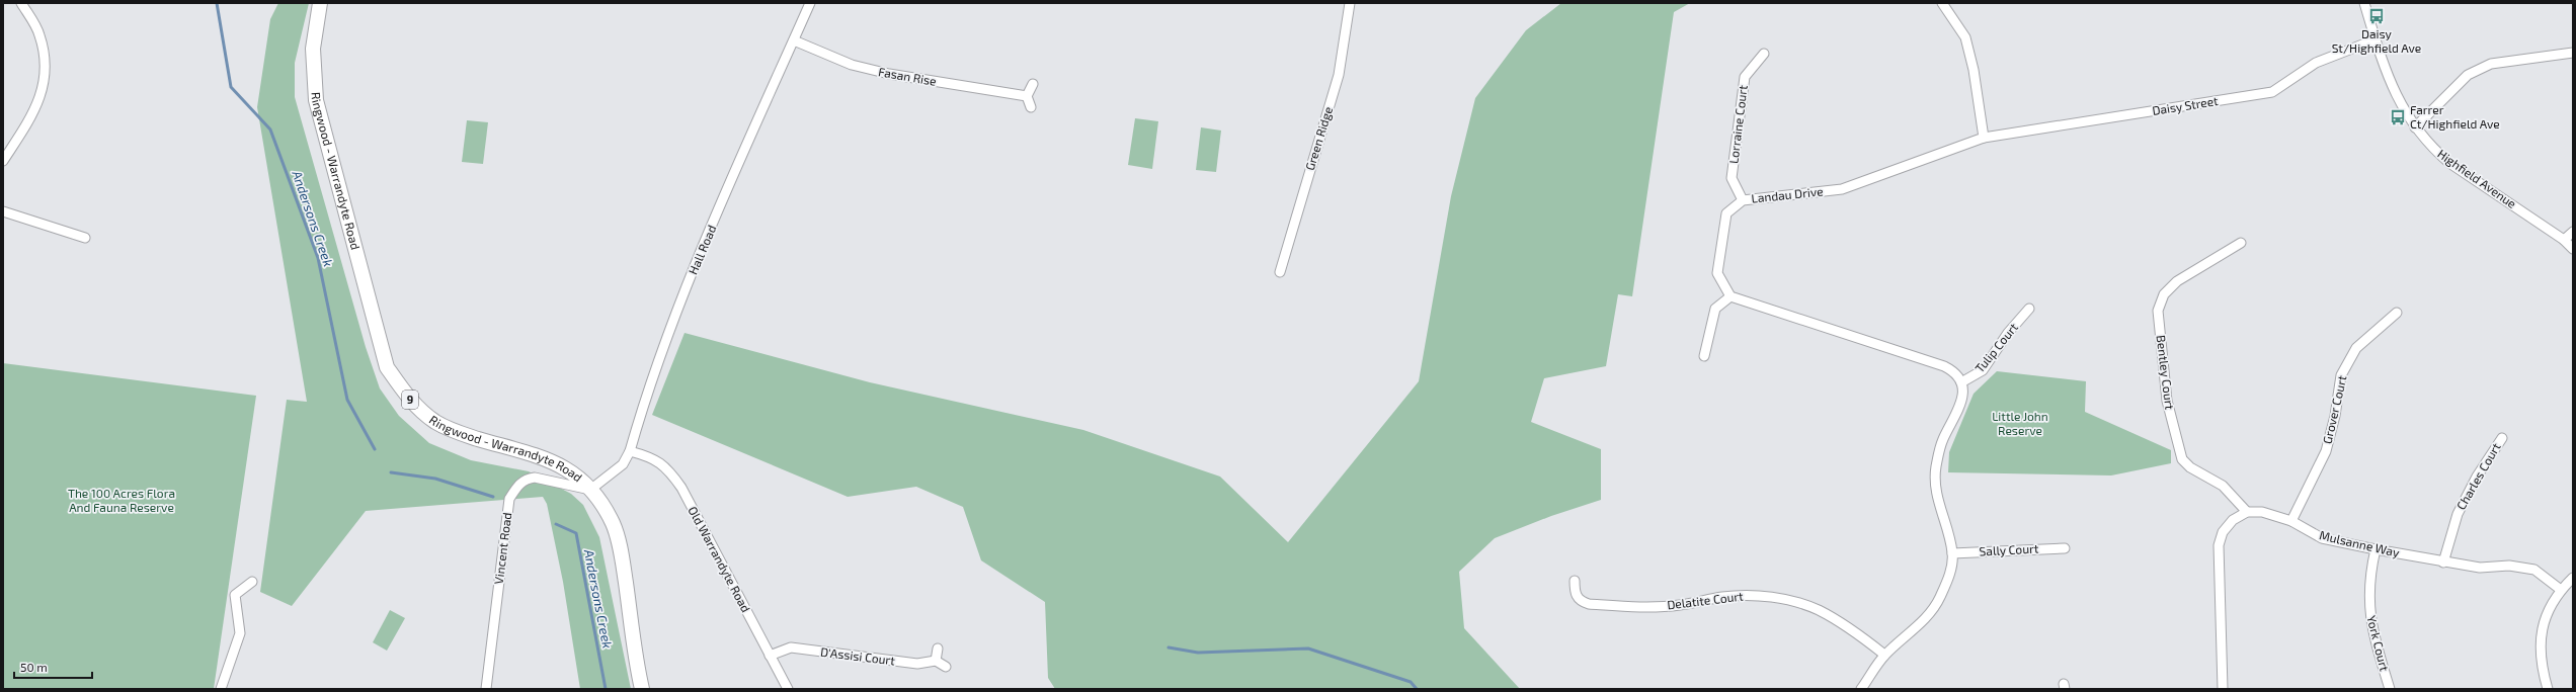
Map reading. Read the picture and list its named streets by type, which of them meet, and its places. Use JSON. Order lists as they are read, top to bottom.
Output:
{
  "streets": {
    "main road": ["Ringwood - Warrandyte Road", "9"],
    "street": [
      "Fasan Rise",
      "Daisy Street",
      "Lorraine Court",
      "Green Ridge",
      "Highfield Avenue",
      "Landau Drive",
      "Hall Road",
      "Tulip Court",
      "Bentley Court",
      "Grover Court",
      "Charles Court",
      "Mulsanne Way",
      "Vincent Road",
      "Sally Court",
      "Old Warrandyte Road",
      "Delatite Court",
      "York Court",
      "D'Assisi Court"
    ]
  },
  "crossings": [
    ["Fasan Rise", "Hall Road"],
    ["Daisy Street", "Highfield Avenue"],
    ["Daisy Street", "Landau Drive"],
    ["Lorraine Court", "Landau Drive"],
    ["Ringwood - Warrandyte Road", "Hall Road"],
    ["Ringwood - Warrandyte Road", "Vincent Road"],
    ["Hall Road", "Vincent Road"],
    ["Hall Road", "Old Warrandyte Road"],
    ["Bentley Court", "Mulsanne Way"],
    ["Grover Court", "Mulsanne Way"],
    ["Charles Court", "Mulsanne Way"],
    ["Mulsanne Way", "York Court"],
    ["Old Warrandyte Road", "D'Assisi Court"]
  ],
  "water": ["Andersons Creek"],
  "parks": ["Little John Reserve", "The 100 Acres Flora And Fauna Reserve"],
  "places": {
    "bus stop": ["Daisy St/Highfield Ave", "Farrer Ct/Highfield Ave"]
  },
  "scale_bar": "50 m"
}
